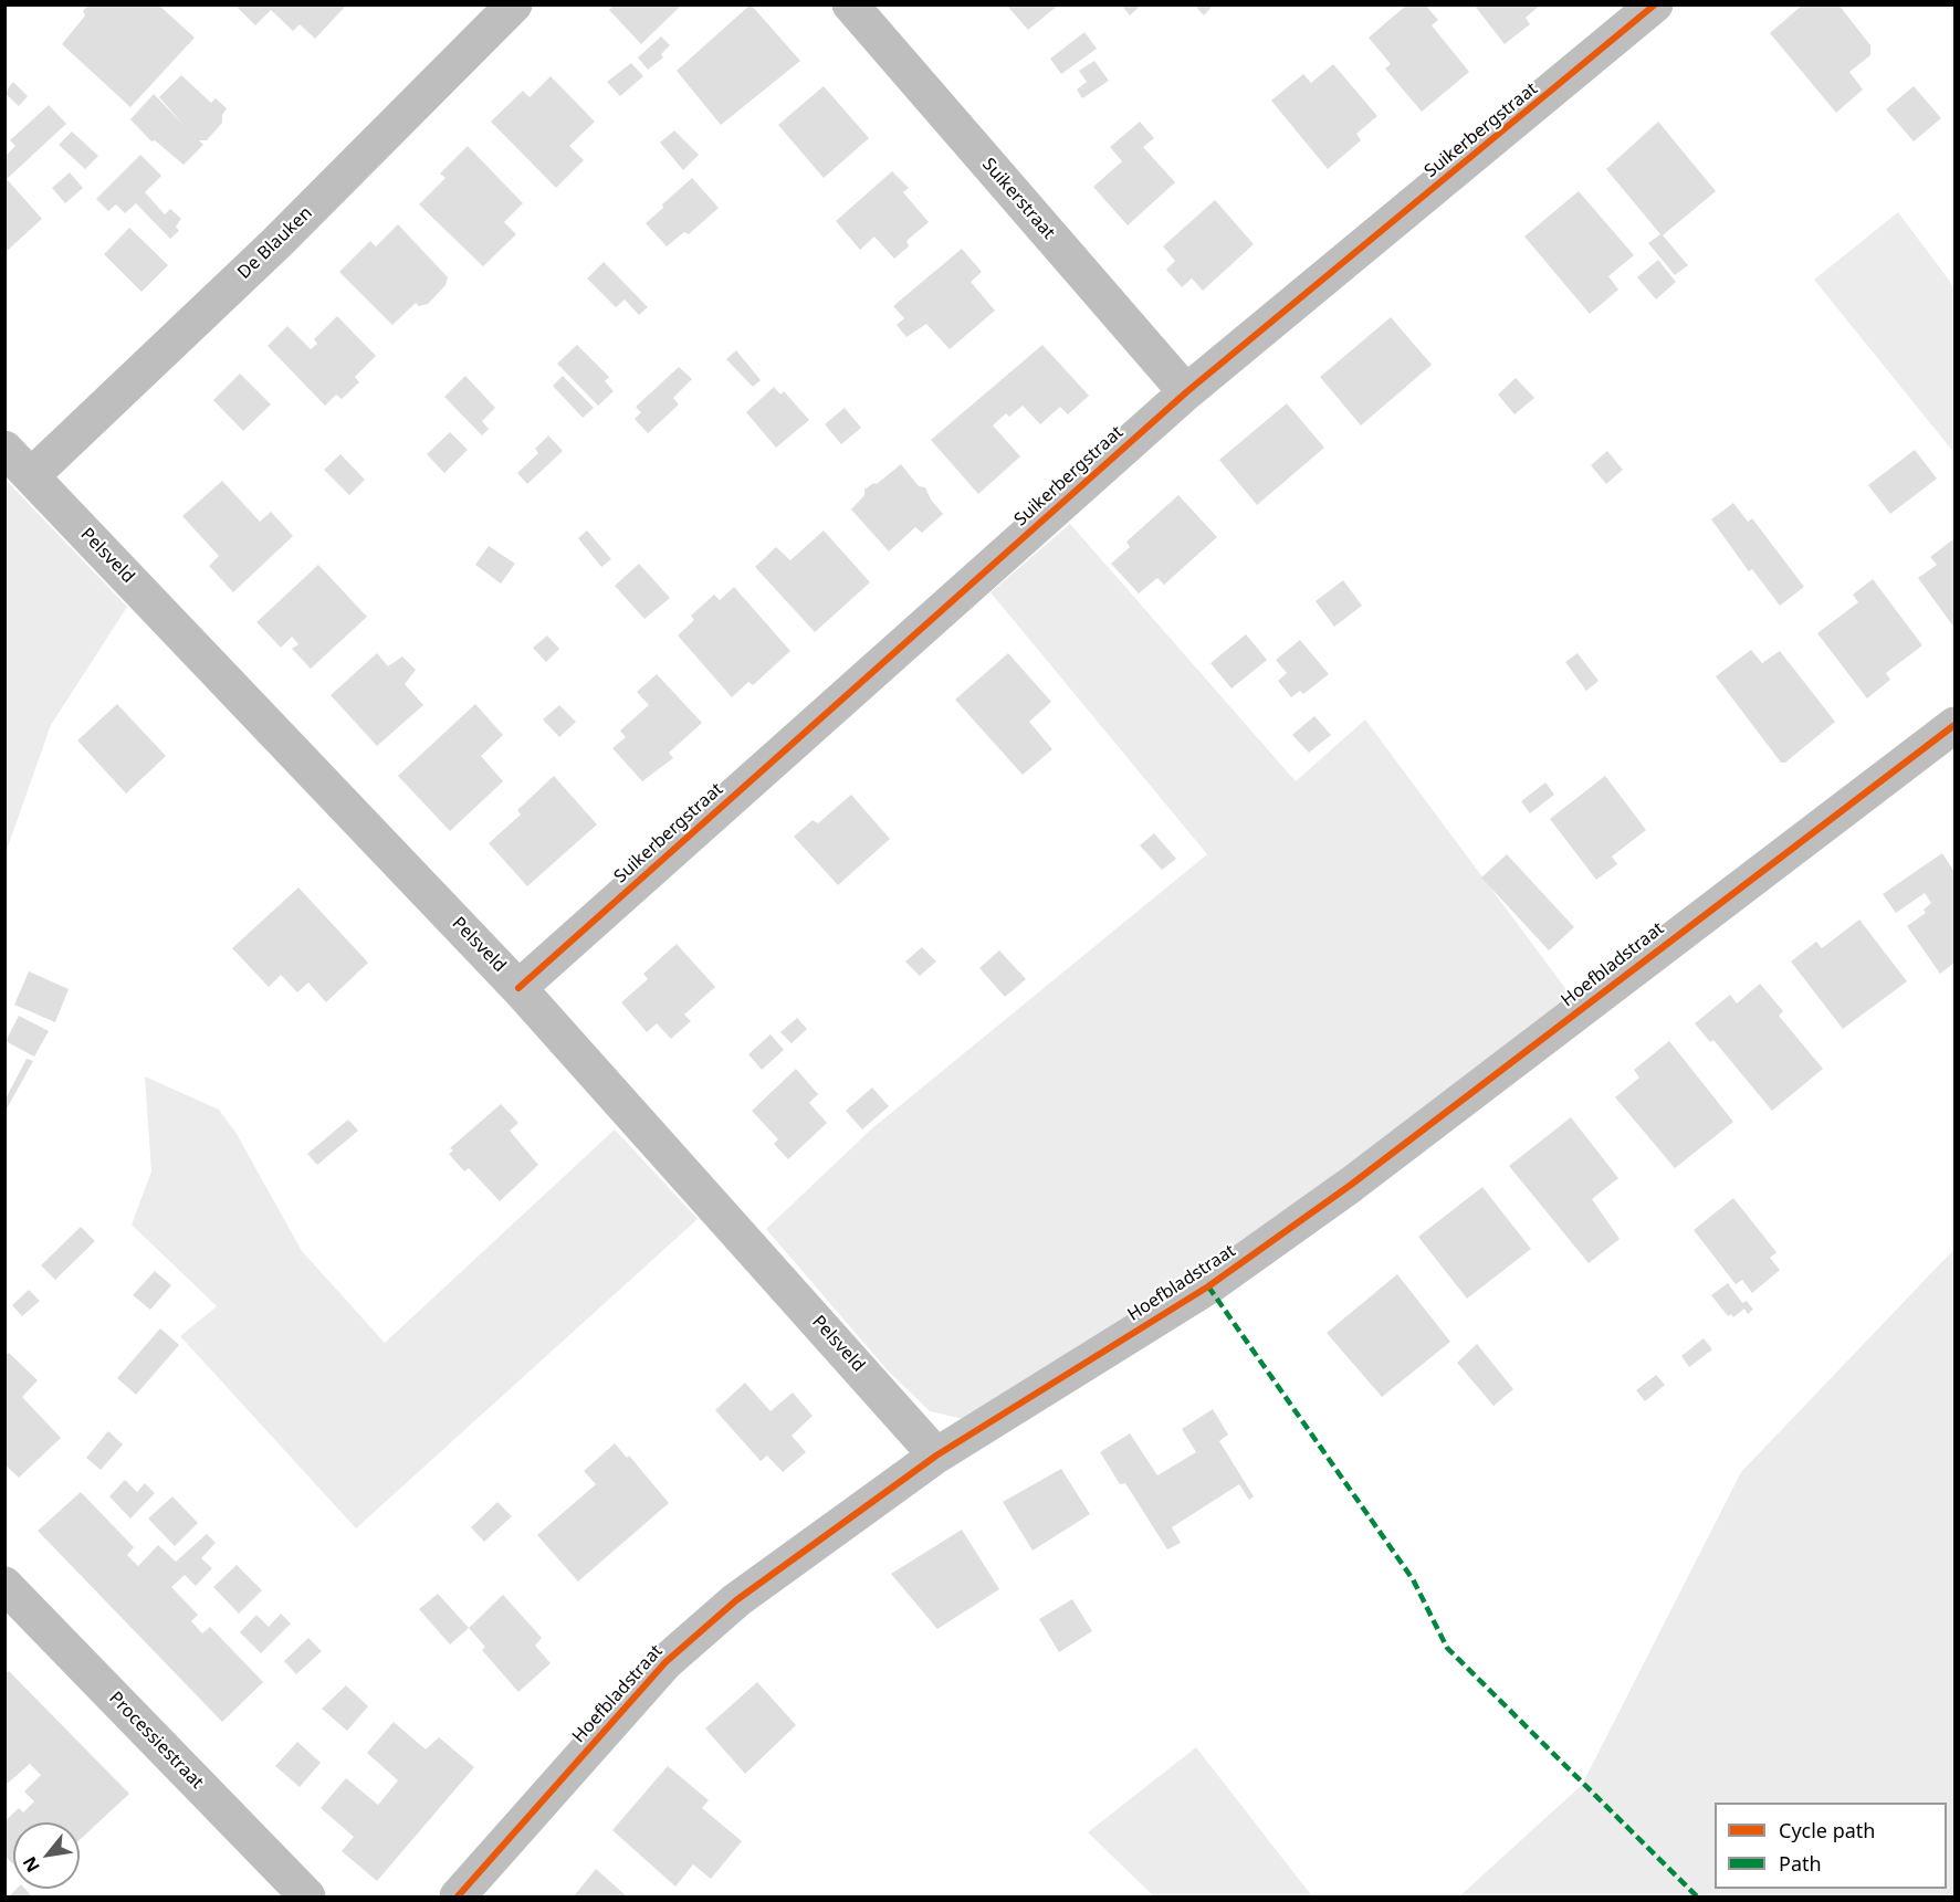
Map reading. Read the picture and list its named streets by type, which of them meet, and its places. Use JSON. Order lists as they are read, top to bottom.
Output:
{
  "streets": {
    "street": [
      "Suikerbergstraat",
      "Suikerstraat",
      "De Blauken",
      "Pelsveld",
      "Hoefbladstraat",
      "Processiestraat"
    ]
  },
  "crossings": [
    ["Suikerbergstraat", "Suikerstraat"],
    ["Suikerbergstraat", "Pelsveld"],
    ["De Blauken", "Pelsveld"],
    ["Pelsveld", "Hoefbladstraat"]
  ],
  "legend": ["Cycle path", "Path"],
  "north": "bottom left"
}
